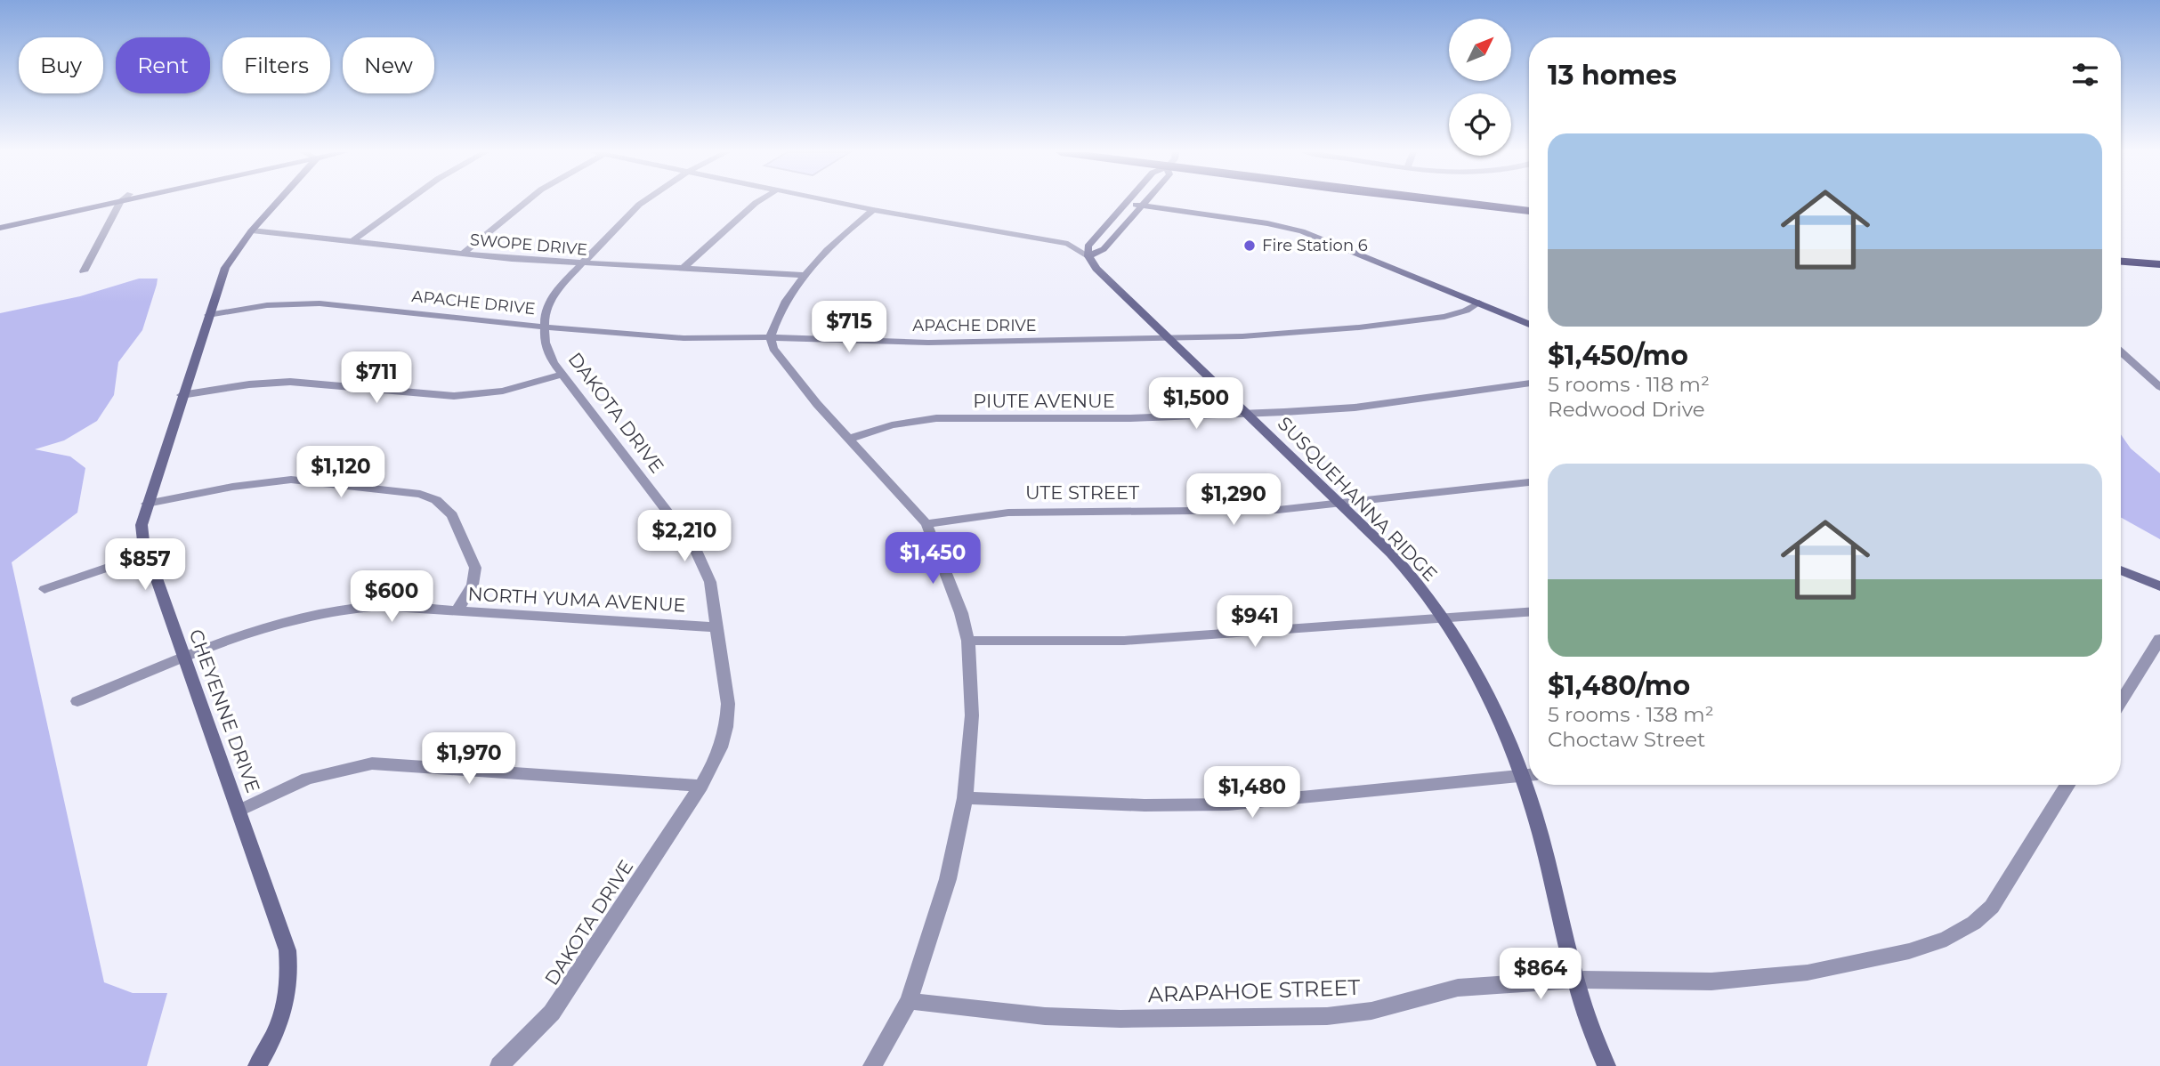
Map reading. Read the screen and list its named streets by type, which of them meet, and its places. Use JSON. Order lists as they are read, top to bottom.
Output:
{
  "streets": {
    "street": [
      "SWOPE DRIVE",
      "APACHE DRIVE",
      "PIUTE AVENUE",
      "DAKOTA DRIVE",
      "UTE STREET",
      "SUSQUEHANNA RIDGE",
      "NORTH YUMA AVENUE",
      "CHEYENNE DRIVE",
      "ARAPAHOE STREET"
    ]
  },
  "crossings": [
    ["SWOPE DRIVE", "DAKOTA DRIVE"],
    ["SWOPE DRIVE", "CHEYENNE DRIVE"],
    ["APACHE DRIVE", "DAKOTA DRIVE"],
    ["APACHE DRIVE", "SUSQUEHANNA RIDGE"],
    ["APACHE DRIVE", "CHEYENNE DRIVE"],
    ["PIUTE AVENUE", "SUSQUEHANNA RIDGE"],
    ["DAKOTA DRIVE", "NORTH YUMA AVENUE"],
    ["UTE STREET", "SUSQUEHANNA RIDGE"],
    ["SUSQUEHANNA RIDGE", "ARAPAHOE STREET"],
    ["NORTH YUMA AVENUE", "CHEYENNE DRIVE"]
  ],
  "places": ["Fire Station 6"],
  "north": "top right",
  "page": {
    "chip": [
      "Buy",
      "Rent",
      "Filters",
      "New"
    ],
    "heading": "13 homes",
    "list": [
      {
        "name": "$1,450/mo",
        "note": "5 rooms · 118 m² · Redwood Drive"
      },
      {
        "name": "$1,480/mo",
        "note": "5 rooms · 138 m² · Choctaw Street"
      }
    ],
    "price": [
      "$715",
      "$711",
      "$1,500",
      "$1,120",
      "$1,290",
      "$2,210",
      "$1,450",
      "$857",
      "$600",
      "$941",
      "$1,970",
      "$1,480",
      "$864"
    ]
  }
}
